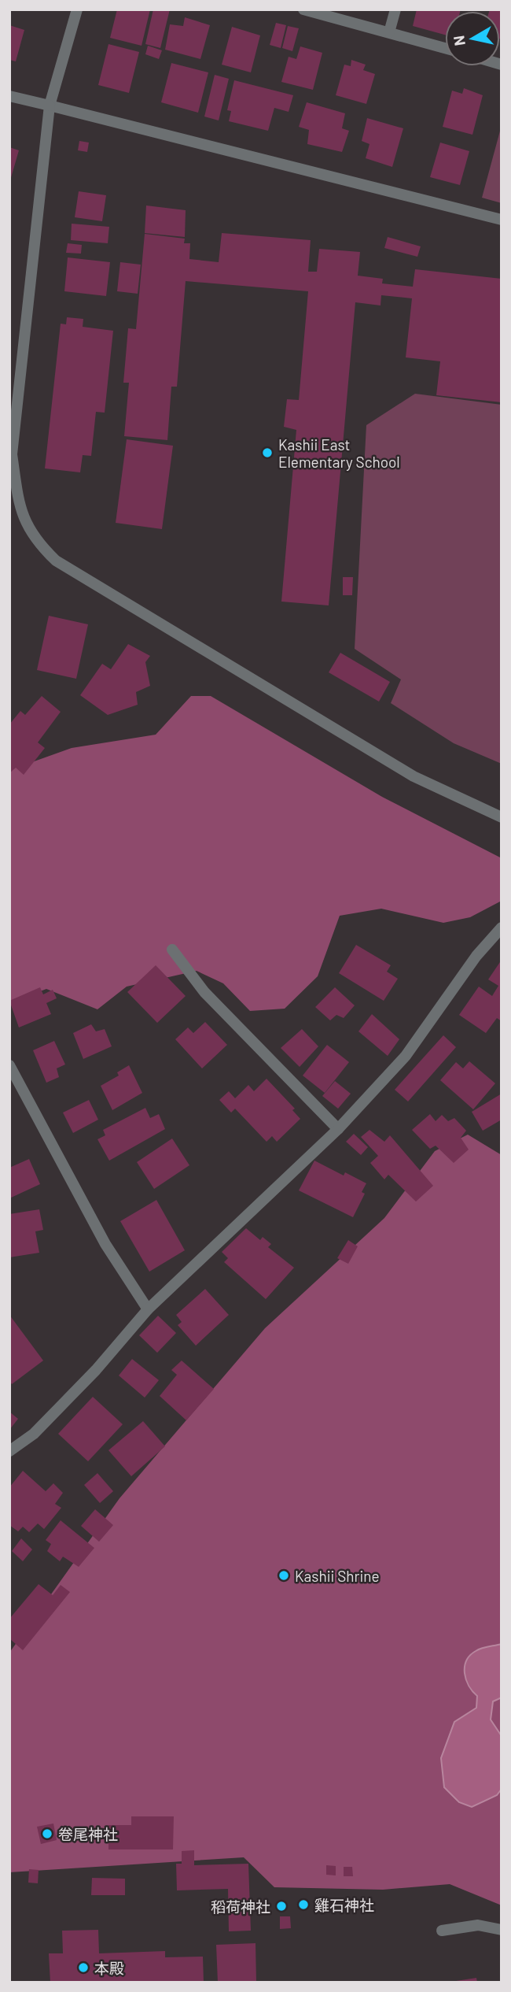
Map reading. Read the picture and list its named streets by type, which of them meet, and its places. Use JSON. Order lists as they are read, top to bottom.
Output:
{
  "places": [
    "Kashii East Elementary School",
    "Kashii Shrine",
    "卷尾神社",
    "雞石神社",
    "稻荷神社",
    "本殿"
  ],
  "north": "left"
}
